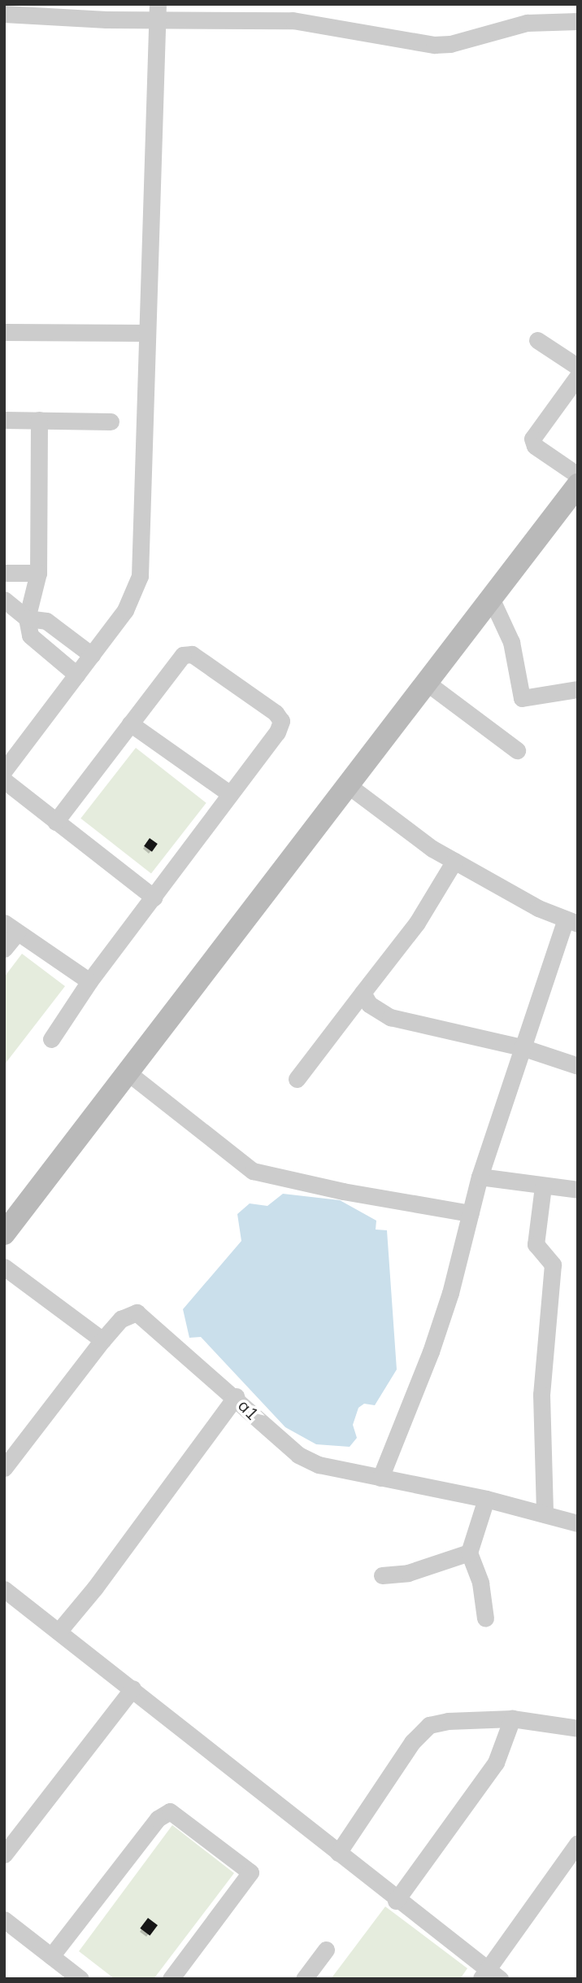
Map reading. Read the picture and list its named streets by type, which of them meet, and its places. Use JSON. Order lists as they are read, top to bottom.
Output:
{
  "streets": {
    "street": ["a1"]
  }
}
